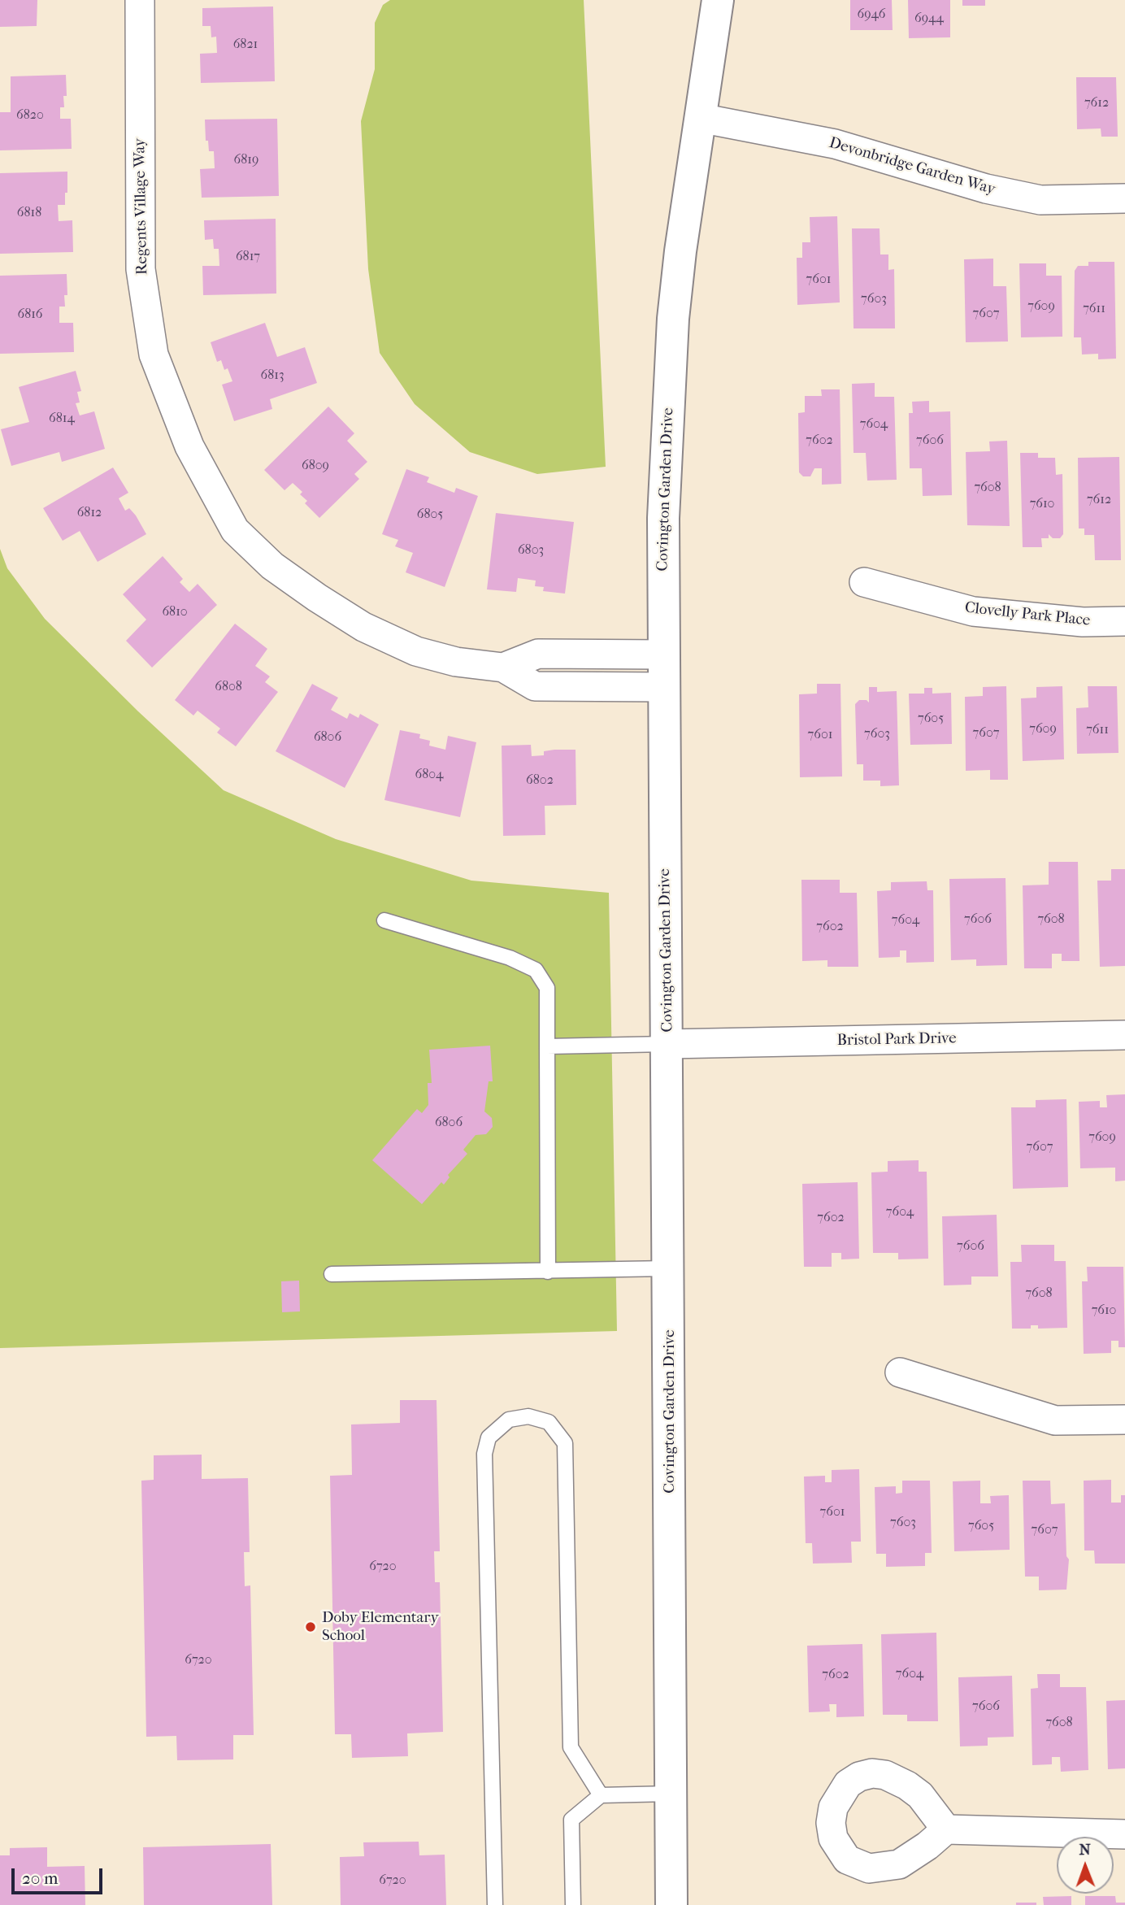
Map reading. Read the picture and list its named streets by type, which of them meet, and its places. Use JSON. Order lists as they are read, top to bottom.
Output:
{
  "streets": {
    "street": [
      "Devonbridge Garden Way",
      "Regents Village Way",
      "Covington Garden Drive",
      "Clovelly Park Place",
      "Bristol Park Drive"
    ]
  },
  "crossings": [
    ["Devonbridge Garden Way", "Covington Garden Drive"],
    ["Regents Village Way", "Covington Garden Drive"],
    ["Covington Garden Drive", "Bristol Park Drive"]
  ],
  "places": ["Doby Elementary School"],
  "house_numbers": [
    "6946",
    "6944",
    "6821",
    "7612",
    "6820",
    "6819",
    "6818",
    "6817",
    "7601",
    "7603",
    "7609",
    "7611",
    "7607",
    "6816",
    "6813",
    "6814",
    "7604",
    "7602",
    "7606",
    "6809",
    "7608",
    "7612",
    "7610",
    "6812",
    "6805",
    "6803",
    "6810",
    "6808",
    "7605",
    "7609",
    "7611",
    "7607",
    "7603",
    "7601",
    "6806",
    "6804",
    "6802",
    "7606",
    "7608",
    "7604",
    "7602",
    "6806",
    "7609",
    "7607",
    "7604",
    "7602",
    "7606",
    "7608",
    "7610",
    "7601",
    "7603",
    "7605",
    "7607",
    "6720",
    "6720",
    "7604",
    "7602",
    "7606",
    "7608",
    "6720"
  ],
  "scale_bar": "20 m",
  "north": "top"
}
